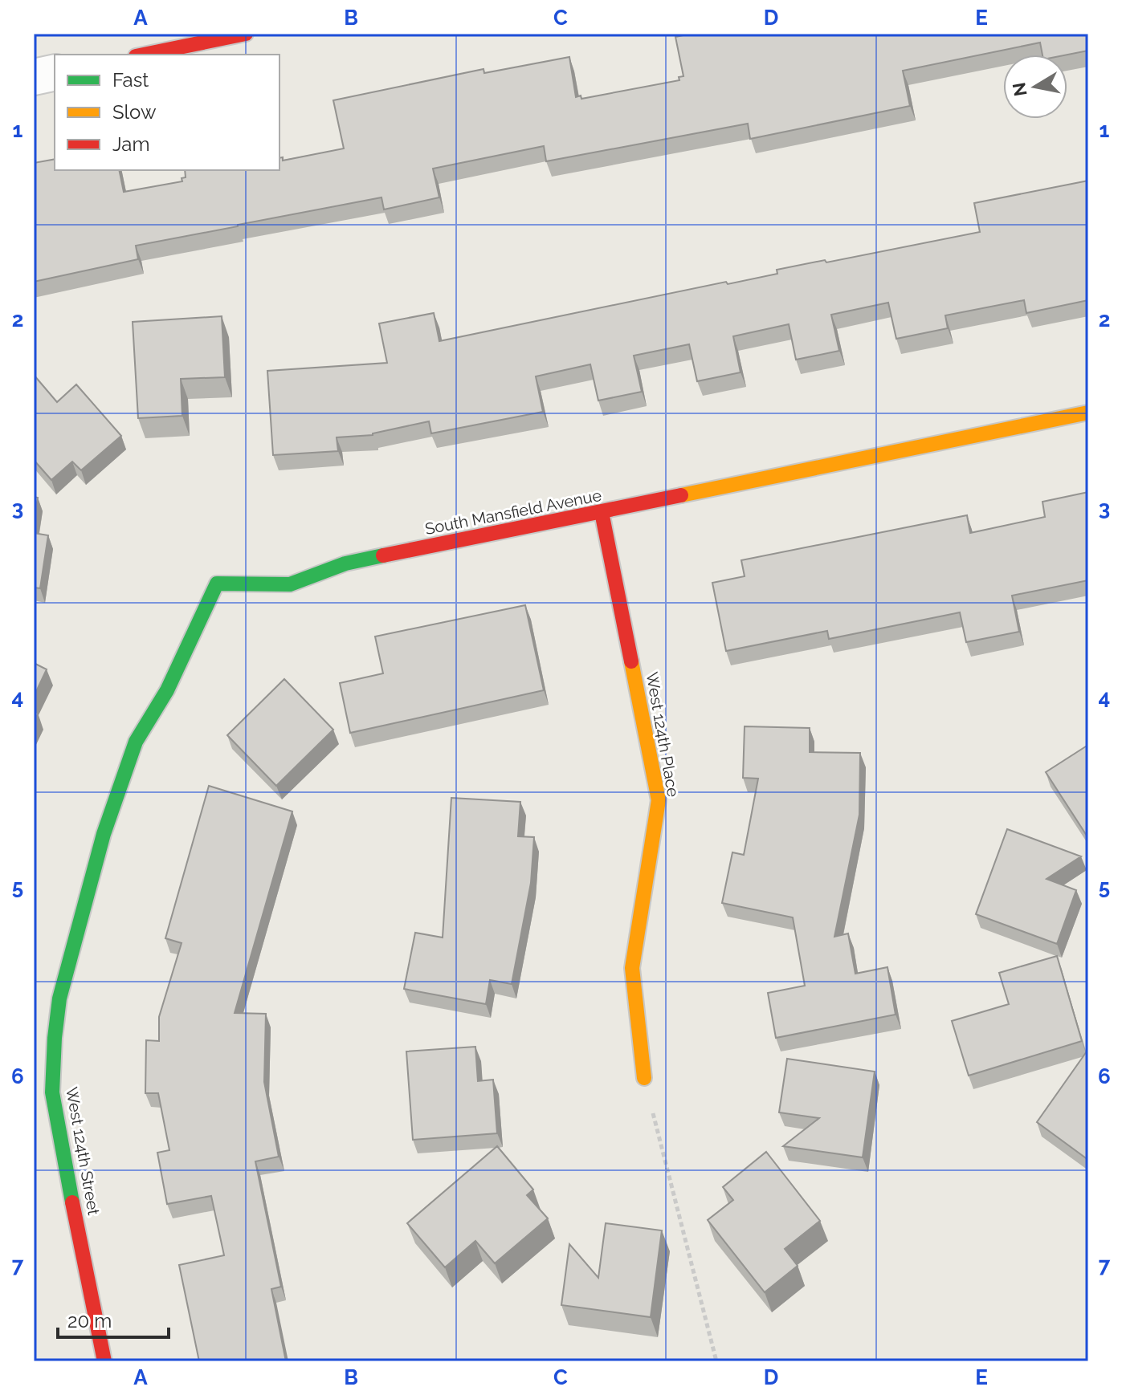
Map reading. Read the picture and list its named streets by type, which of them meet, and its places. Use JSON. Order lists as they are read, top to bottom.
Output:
{
  "streets": {
    "street": ["South Mansfield Avenue", "West 124th Place", "West 124th Street"]
  },
  "crossings": [
    ["South Mansfield Avenue", "West 124th Place"],
    ["South Mansfield Avenue", "West 124th Street"]
  ],
  "legend": ["Fast", "Slow", "Jam"],
  "scale_bar": "20 m",
  "north": "left",
  "grid": {
    "columns": [
      "A",
      "B",
      "C",
      "D",
      "E"
    ],
    "rows": [
      "1",
      "2",
      "3",
      "4",
      "5",
      "6",
      "7"
    ]
  }
}
